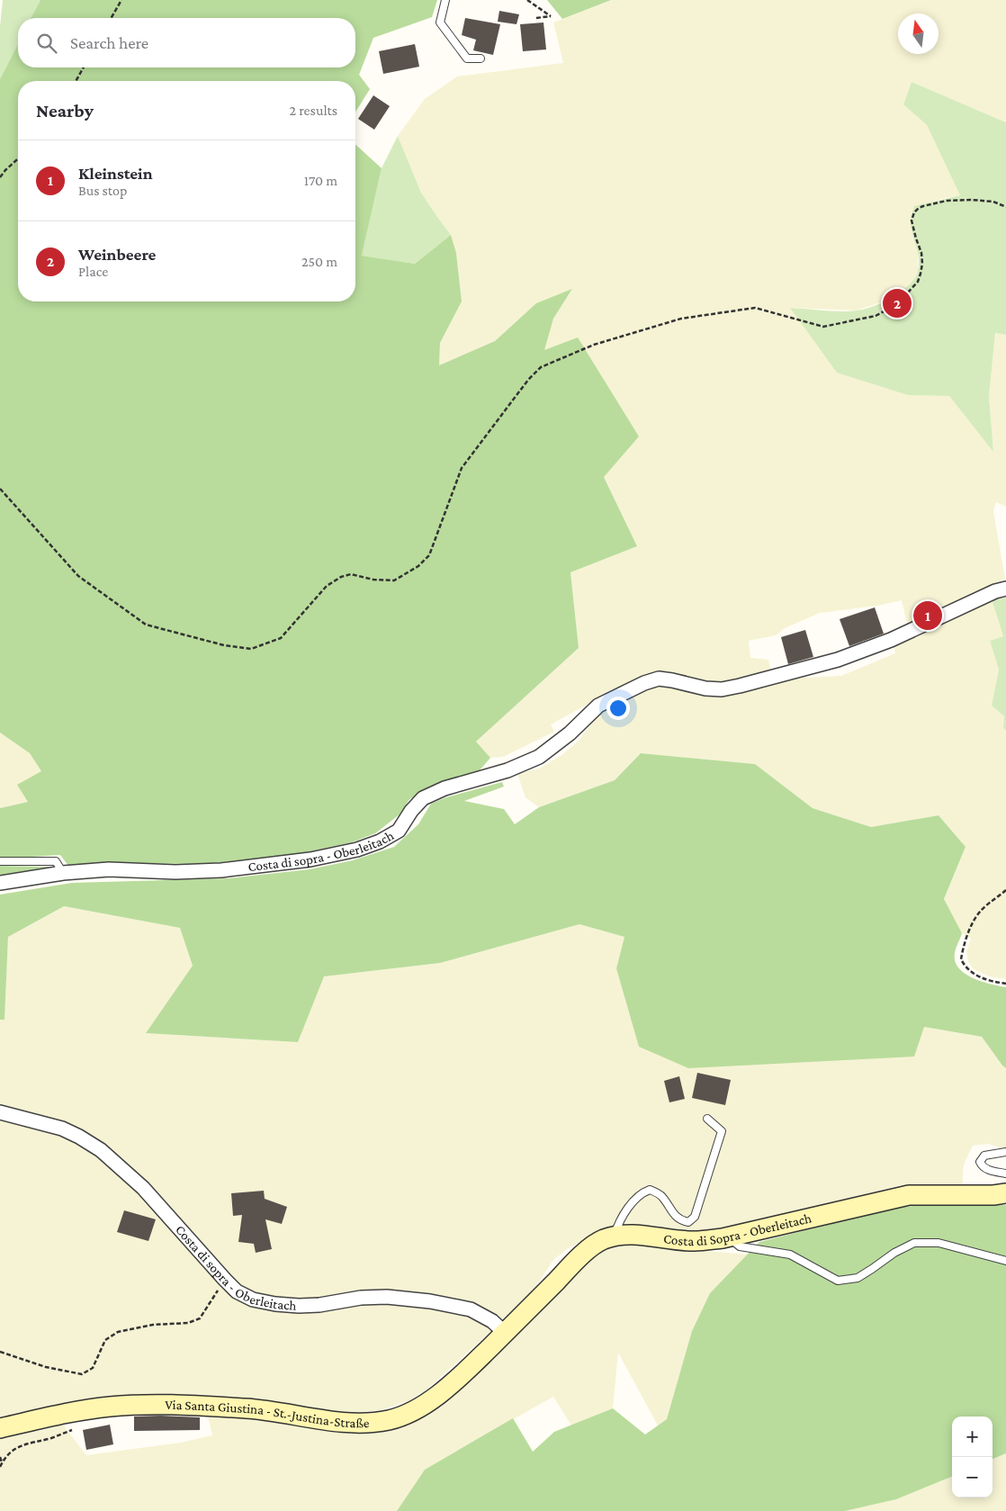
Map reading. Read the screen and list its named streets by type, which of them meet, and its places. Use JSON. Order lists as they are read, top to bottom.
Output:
{
  "streets": {
    "main road": ["Costa di Sopra - Oberleitach", "Via Santa Giustina - St.-Justina-Straße"],
    "street": ["Costa di sopra - Oberleitach"]
  },
  "crossings": [
    ["Costa di sopra - Oberleitach", "Costa di Sopra - Oberleitach"],
    ["Costa di sopra - Oberleitach", "Via Santa Giustina - St.-Justina-Straße"],
    ["Costa di Sopra - Oberleitach", "Via Santa Giustina - St.-Justina-Straße"]
  ],
  "north": "top",
  "page": {
    "search": "Search here",
    "heading": ["Nearby", "2 results"],
    "list": [
      {
        "mark": "1",
        "name": "Kleinstein",
        "note": "Bus stop",
        "value": "170 m"
      },
      {
        "mark": "2",
        "name": "Weinbeere",
        "note": "Place",
        "value": "250 m"
      }
    ],
    "pins": ["2", "1"],
    "map_buttons": ["+", "−"]
  }
}
